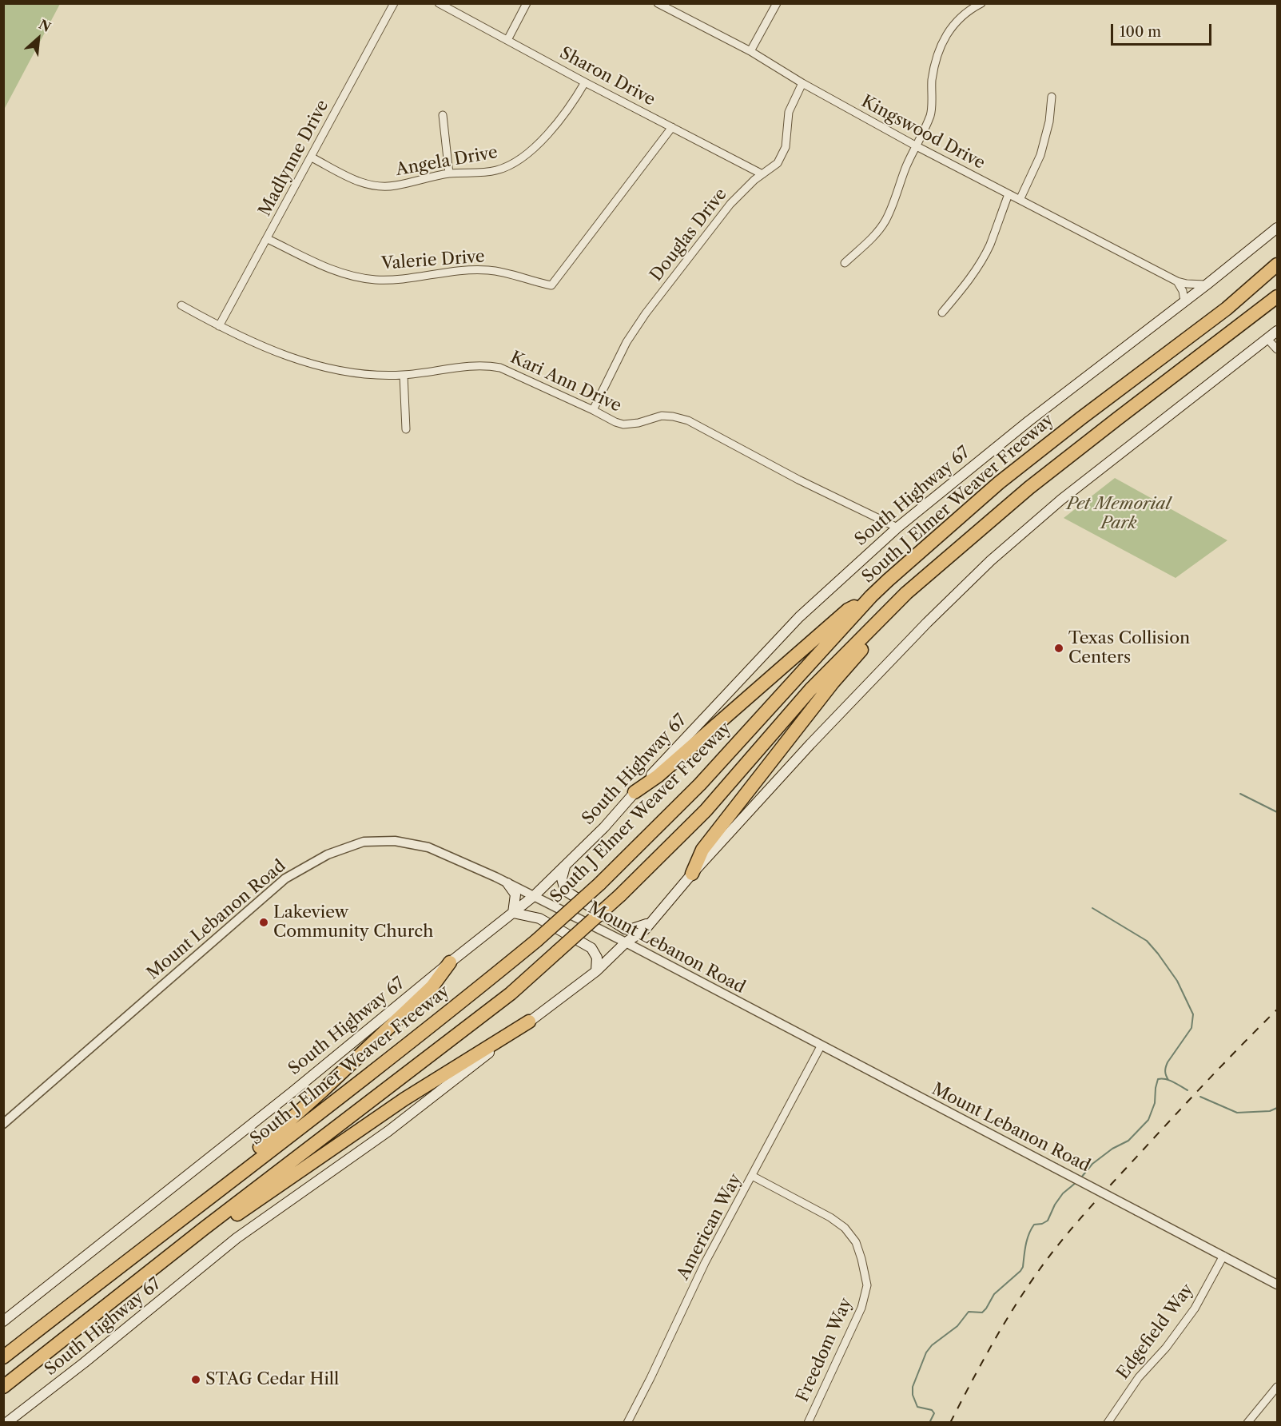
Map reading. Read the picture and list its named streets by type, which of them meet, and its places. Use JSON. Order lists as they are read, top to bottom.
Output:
{
  "streets": {
    "highway": ["South J Elmer Weaver Freeway"],
    "main road": ["South Highway 67"],
    "street": [
      "Sharon Drive",
      "Kingswood Drive",
      "Madlynne Drive",
      "Angela Drive",
      "Douglas Drive",
      "Valerie Drive",
      "Kari Ann Drive",
      "Mount Lebanon Road",
      "American Way",
      "Edgefield Way",
      "Freedom Way"
    ]
  },
  "crossings": [
    ["Sharon Drive", "Angela Drive"],
    ["Sharon Drive", "Douglas Drive"],
    ["Sharon Drive", "Valerie Drive"],
    ["Kingswood Drive", "Douglas Drive"],
    ["Kingswood Drive", "South Highway 67"],
    ["Madlynne Drive", "Angela Drive"],
    ["Madlynne Drive", "Valerie Drive"],
    ["Madlynne Drive", "Kari Ann Drive"],
    ["Douglas Drive", "Kari Ann Drive"],
    ["Kari Ann Drive", "South Highway 67"],
    ["South Highway 67", "Mount Lebanon Road"],
    ["Mount Lebanon Road", "American Way"],
    ["Mount Lebanon Road", "Edgefield Way"],
    ["American Way", "Freedom Way"]
  ],
  "parks": ["Pet Memorial Park"],
  "places": ["Texas Collision Centers", "Lakeview Community Church", "STAG Cedar Hill"],
  "scale_bar": "100 m",
  "north": "top right"
}
